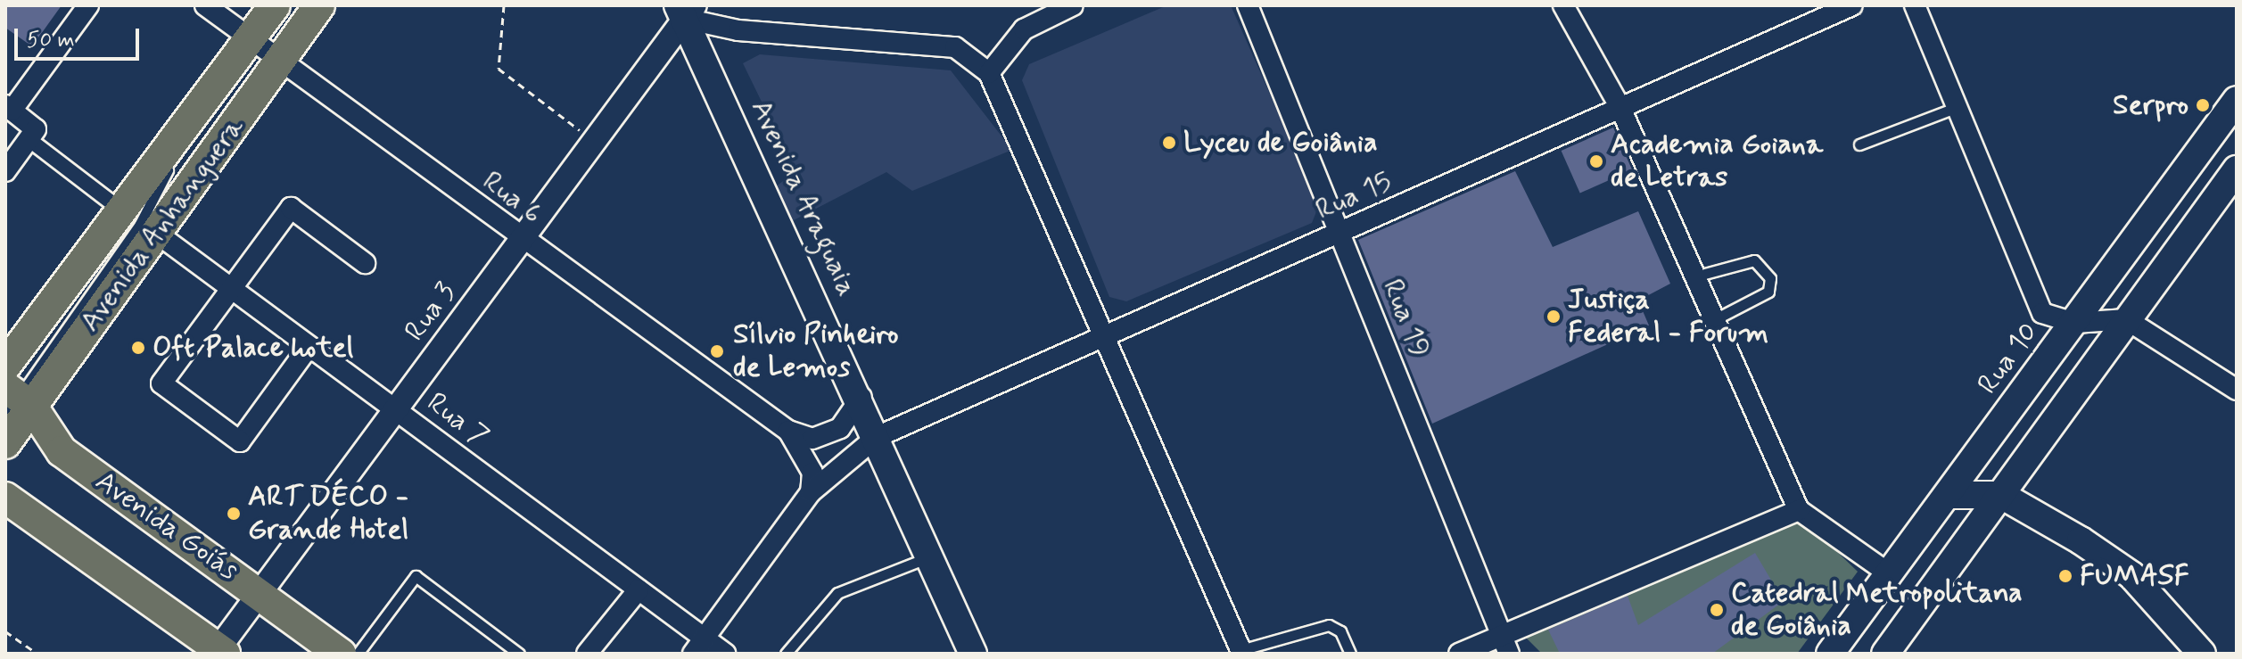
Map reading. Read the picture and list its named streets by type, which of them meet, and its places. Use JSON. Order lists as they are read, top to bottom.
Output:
{
  "streets": {
    "main road": [
      "Avenida Araguaia",
      "Avenida Anhanguera",
      "Rua 10",
      "Avenida Goiás"
    ],
    "street": [
      "Rua 15",
      "Rua 6",
      "Rua 3",
      "Rua 19",
      "Rua 7"
    ]
  },
  "crossings": [
    ["Rua 15", "Rua 6"],
    ["Rua 15", "Avenida Araguaia"],
    ["Rua 15", "Rua 19"],
    ["Rua 15", "Rua 7"],
    ["Rua 6", "Avenida Araguaia"],
    ["Rua 6", "Avenida Anhanguera"],
    ["Rua 6", "Rua 3"],
    ["Avenida Araguaia", "Rua 3"],
    ["Avenida Anhanguera", "Rua 7"],
    ["Avenida Anhanguera", "Avenida Goiás"],
    ["Rua 3", "Rua 7"],
    ["Rua 3", "Avenida Goiás"]
  ],
  "places": [
    "Serpro",
    "Lyceu de Goiânia",
    "Academia Goiana de Letras",
    "Justiça Federal - Forum",
    "Oft Palace hotel",
    "Sílvio Pinheiro de Lemos",
    "ART DÉCO - Grande Hotel",
    "FUMASF",
    "Catedral Metropolitana de Goiânia"
  ],
  "scale_bar": "50 m"
}
